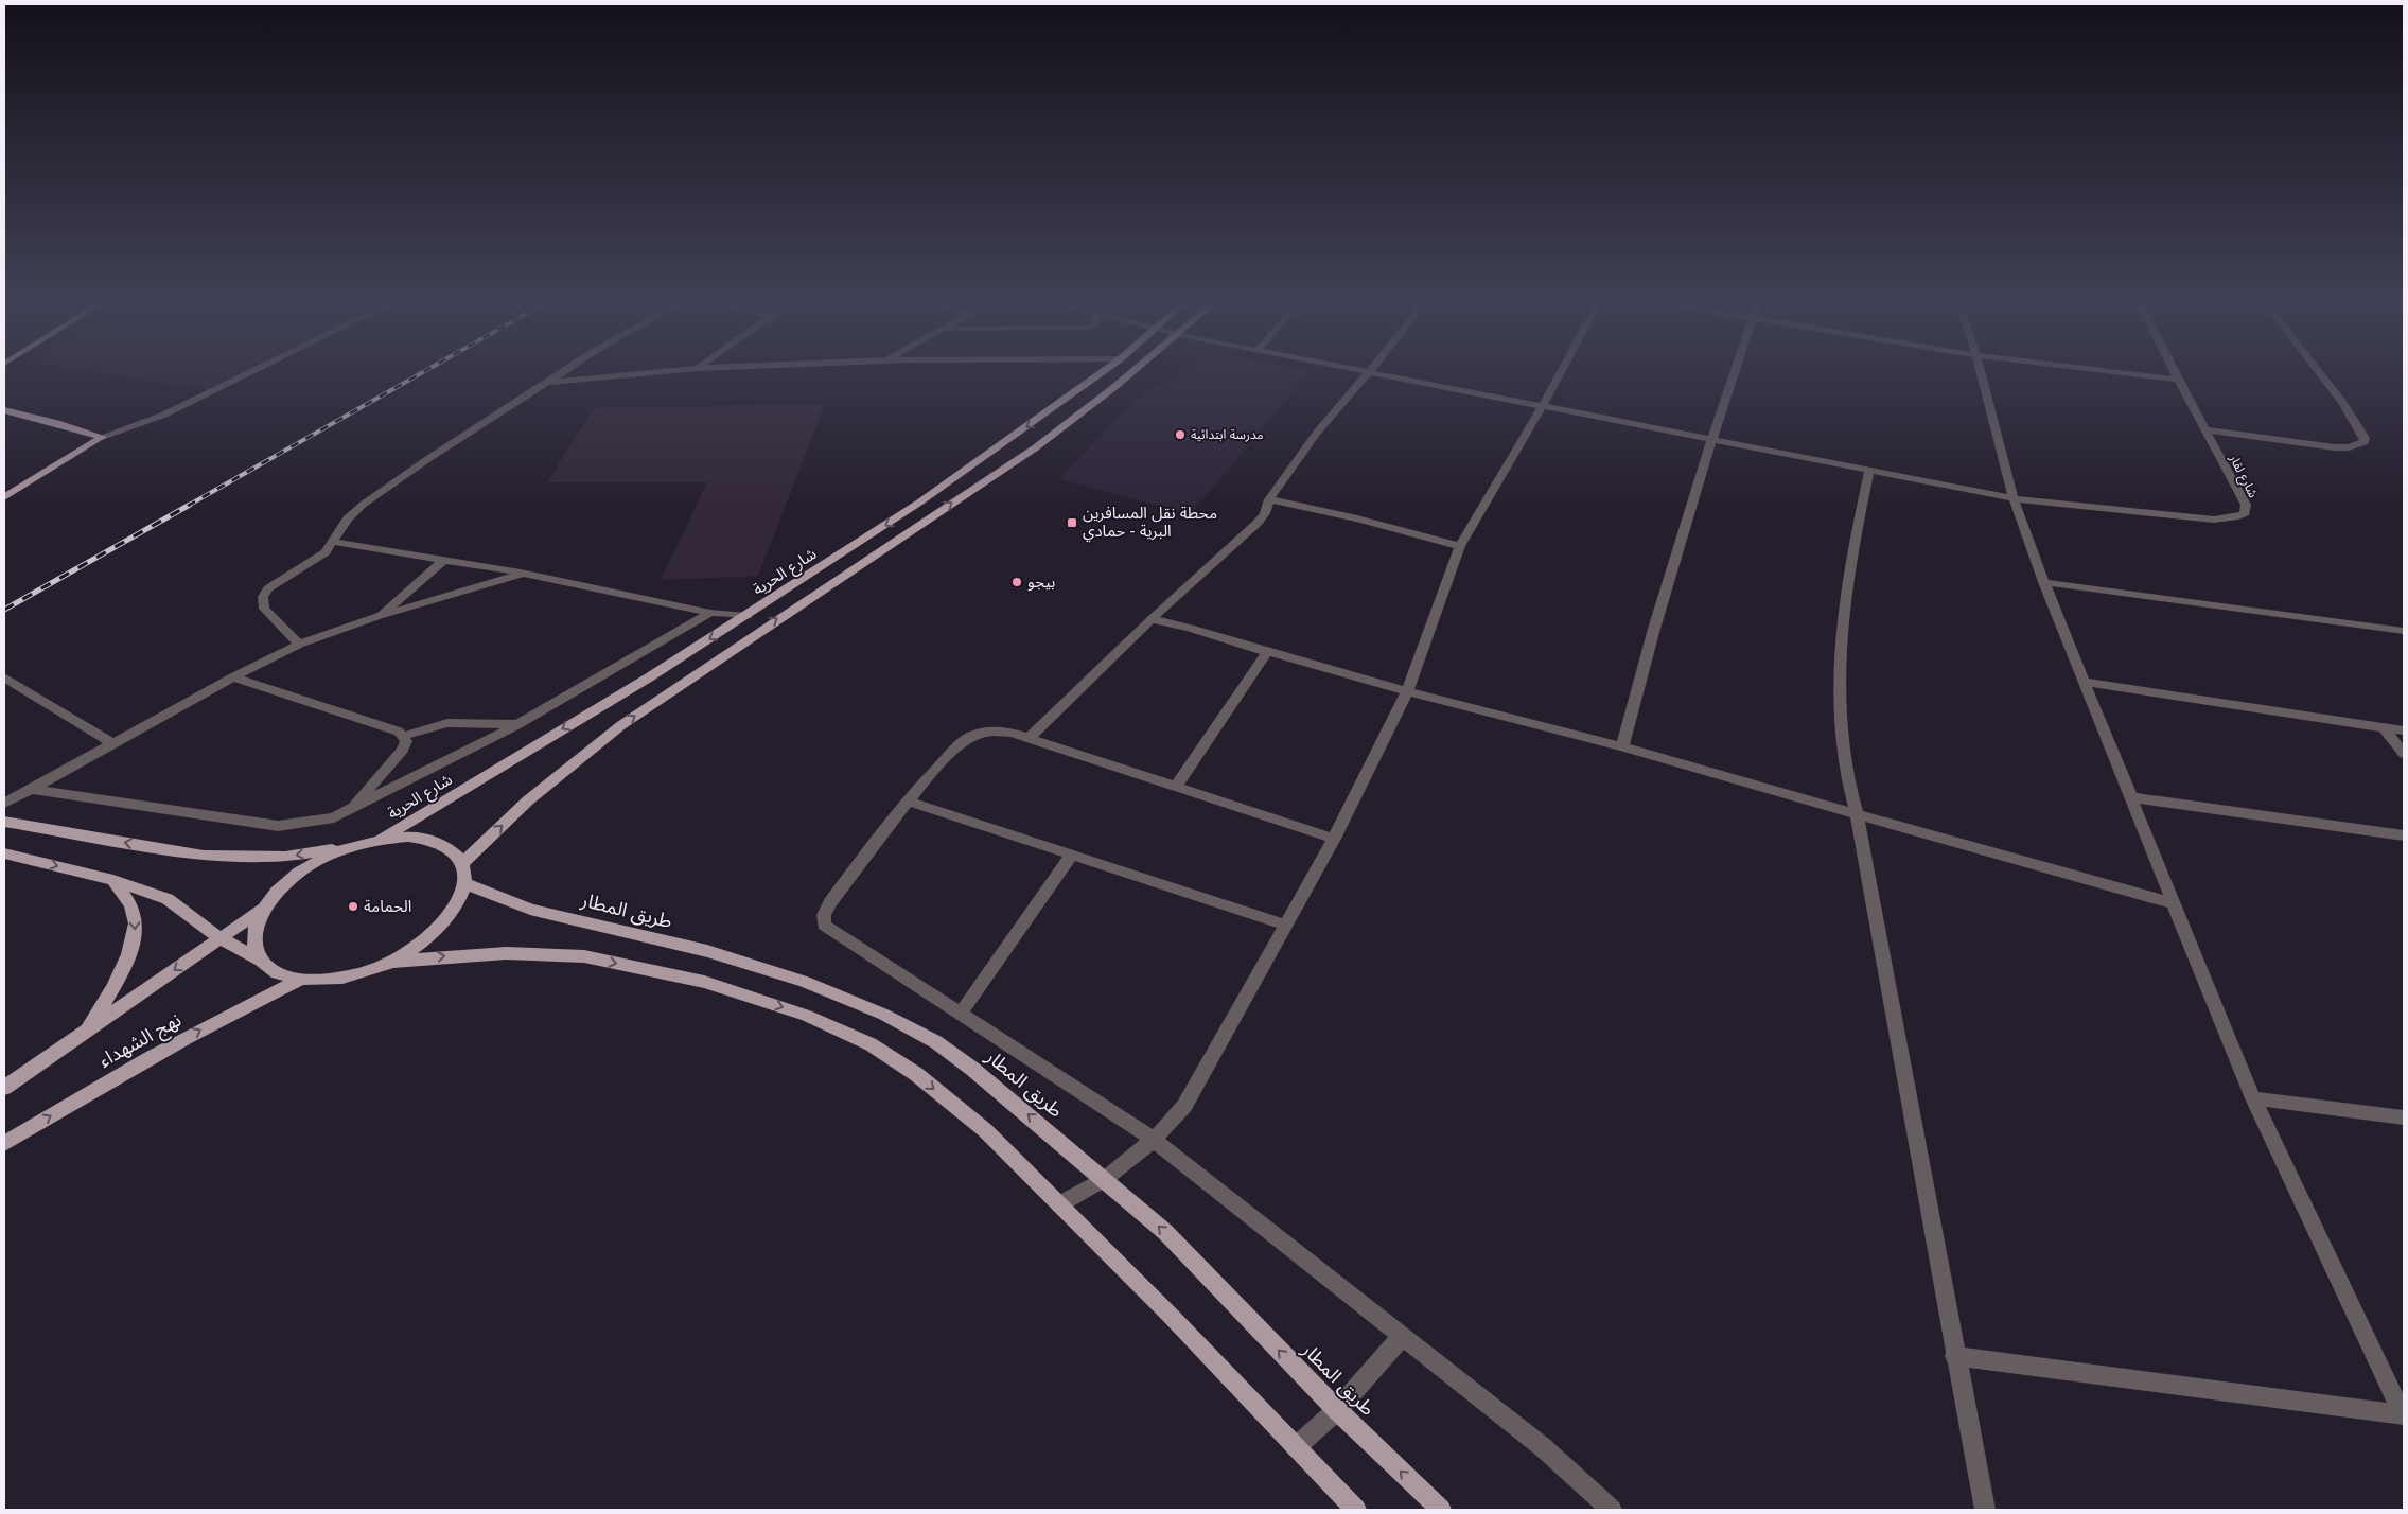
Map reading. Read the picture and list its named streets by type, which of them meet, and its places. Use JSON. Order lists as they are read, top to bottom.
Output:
{
  "streets": {
    "main road": ["شارع الحرية", "طريق المطار", "نهج الشهداء"],
    "street": ["شارع لقار"]
  },
  "crossings": [
    ["شارع الحرية", "طريق المطار"],
    ["شارع الحرية", "نهج الشهداء"],
    ["طريق المطار", "نهج الشهداء"]
  ],
  "places": {
    "other": ["مدرسة ابتدائية", "بيجو", "الحمامة"],
    "transit": ["محطة نقل المسافرين البرية - حمادي"]
  }
}
